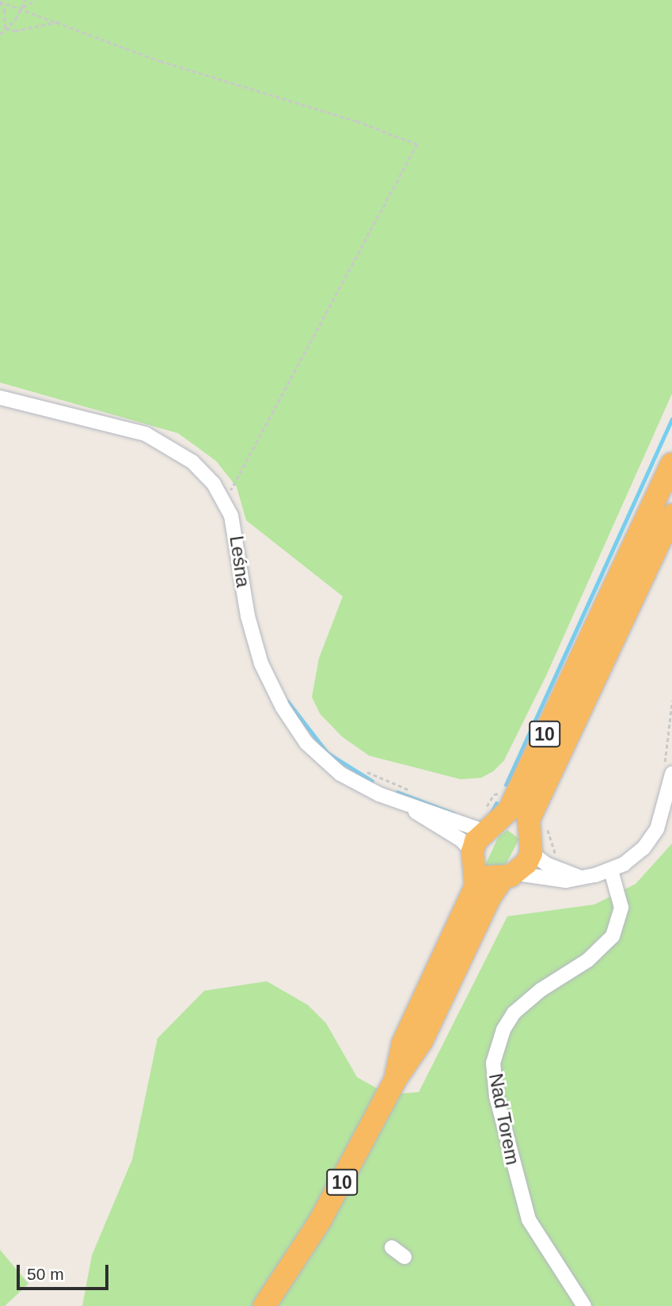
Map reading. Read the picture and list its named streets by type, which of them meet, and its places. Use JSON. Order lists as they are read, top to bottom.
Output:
{
  "streets": {
    "highway": ["10"],
    "street": ["Leśna", "Nad Torem"]
  },
  "crossings": [
    ["Leśna", "10"]
  ],
  "scale_bar": "50 m"
}
